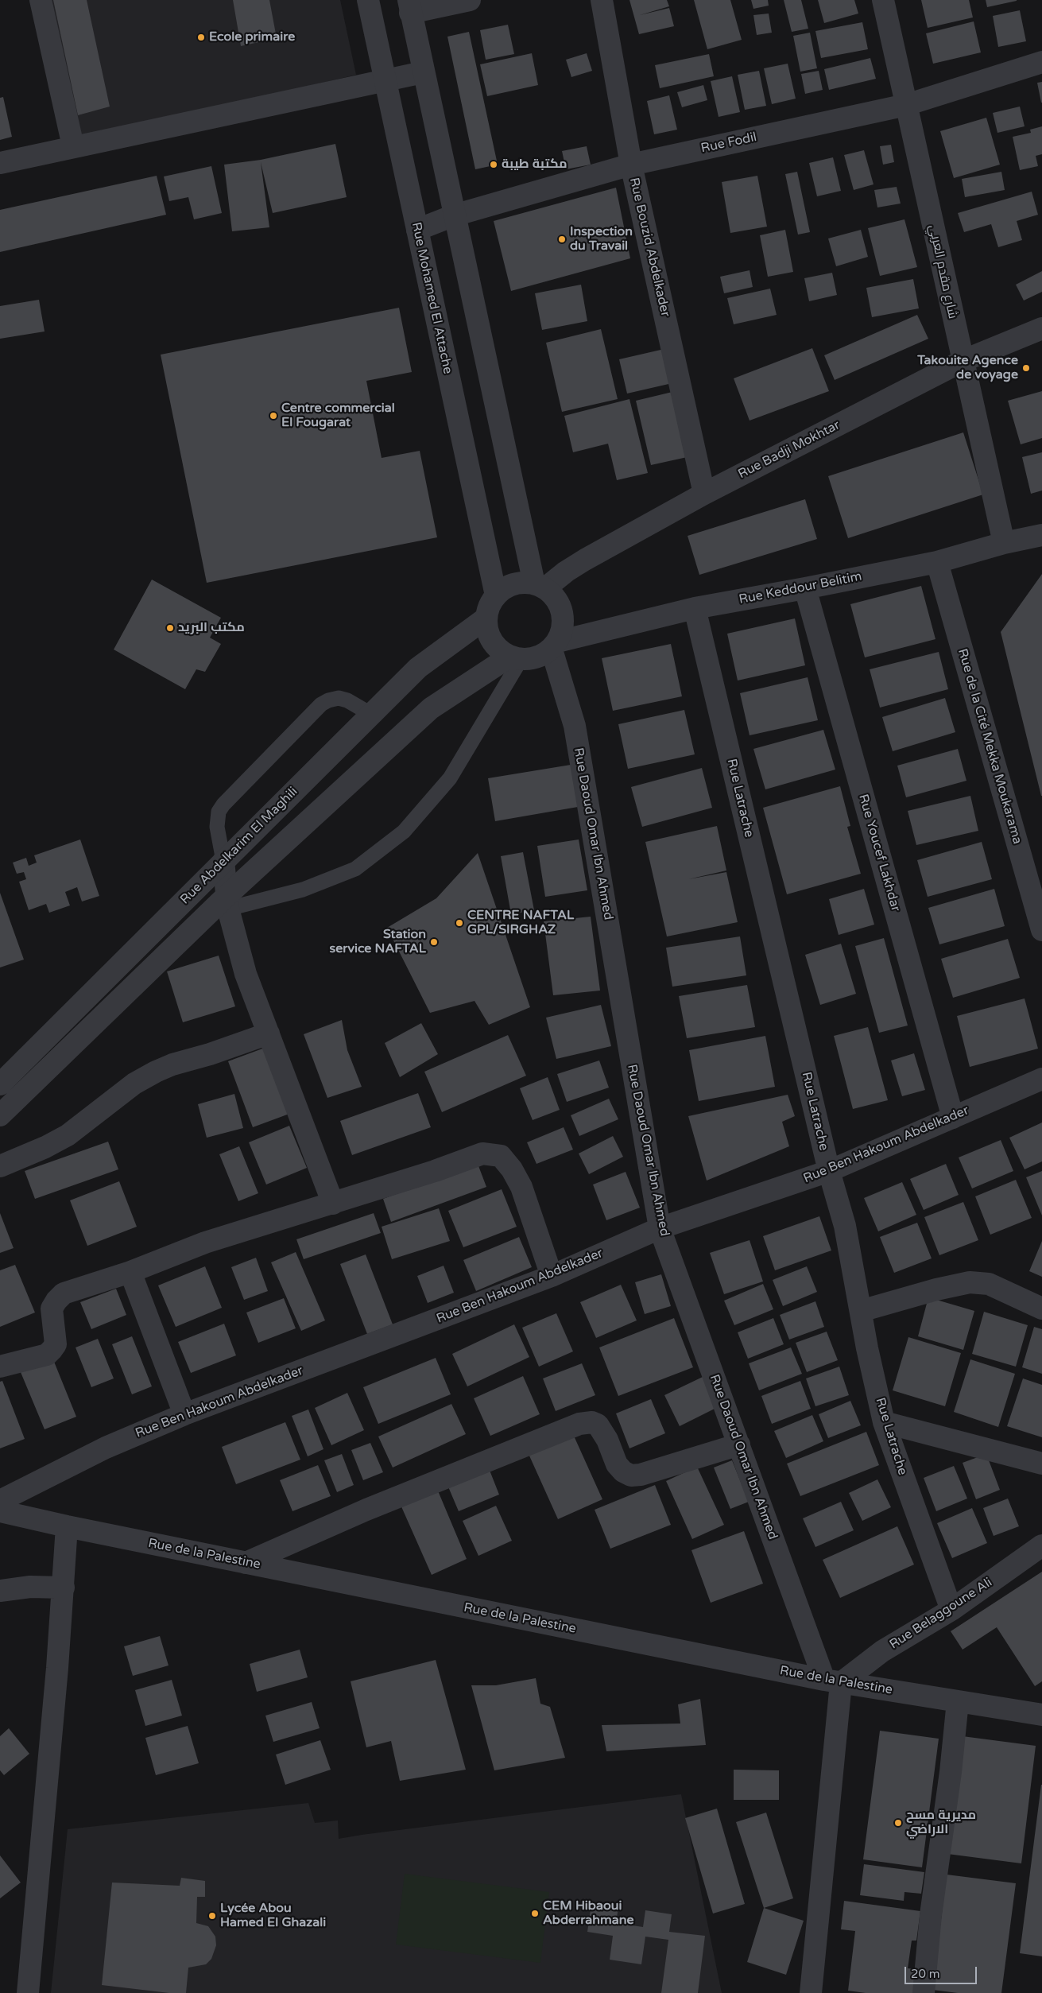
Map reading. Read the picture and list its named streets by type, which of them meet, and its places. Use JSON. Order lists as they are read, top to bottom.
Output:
{
  "streets": {
    "street": [
      "Rue Fodil",
      "Rue Bouzid Abdelkader",
      "شارع مقدم العربي",
      "Rue Mohamed El Attache",
      "Rue Badji Mokhtar",
      "Rue Keddour Belitim",
      "Rue de la Cité Mekka Moukarama",
      "Rue Latrache",
      "Rue Daoud Omar Ibn Ahmed",
      "Rue Abdelkarim El Maghili",
      "Rue Youcef Lakhdar",
      "Rue Ben Hakoum Abdelkader",
      "Rue de la Palestine",
      "Rue Belaggoune Ali"
    ]
  },
  "crossings": [
    ["Rue Fodil", "Rue Bouzid Abdelkader"],
    ["Rue Fodil", "شارع مقدم العربي"],
    ["Rue Fodil", "Rue Mohamed El Attache"],
    ["Rue Bouzid Abdelkader", "Rue Badji Mokhtar"],
    ["شارع مقدم العربي", "Rue Badji Mokhtar"],
    ["شارع مقدم العربي", "Rue Keddour Belitim"],
    ["Rue Mohamed El Attache", "Rue Badji Mokhtar"],
    ["Rue Mohamed El Attache", "Rue Keddour Belitim"],
    ["Rue Mohamed El Attache", "Rue Daoud Omar Ibn Ahmed"],
    ["Rue Mohamed El Attache", "Rue Abdelkarim El Maghili"],
    ["Rue Badji Mokhtar", "Rue Keddour Belitim"],
    ["Rue Badji Mokhtar", "Rue Daoud Omar Ibn Ahmed"],
    ["Rue Badji Mokhtar", "Rue Abdelkarim El Maghili"],
    ["Rue Keddour Belitim", "Rue de la Cité Mekka Moukarama"],
    ["Rue Keddour Belitim", "Rue Latrache"],
    ["Rue Keddour Belitim", "Rue Daoud Omar Ibn Ahmed"],
    ["Rue Keddour Belitim", "Rue Abdelkarim El Maghili"],
    ["Rue Keddour Belitim", "Rue Youcef Lakhdar"],
    ["Rue Latrache", "Rue Ben Hakoum Abdelkader"],
    ["Rue Latrache", "Rue Belaggoune Ali"],
    ["Rue Daoud Omar Ibn Ahmed", "Rue Abdelkarim El Maghili"],
    ["Rue Daoud Omar Ibn Ahmed", "Rue Ben Hakoum Abdelkader"],
    ["Rue Daoud Omar Ibn Ahmed", "Rue de la Palestine"],
    ["Rue Daoud Omar Ibn Ahmed", "Rue Belaggoune Ali"],
    ["Rue Youcef Lakhdar", "Rue Ben Hakoum Abdelkader"],
    ["Rue de la Palestine", "Rue Belaggoune Ali"]
  ],
  "places": [
    "Ecole primaire",
    "مكتبة طيبة",
    "Inspection du Travail",
    "Takouite Agence de voyage",
    "Centre commercial El Fougarat",
    "مكتب البريد",
    "CENTRE NAFTAL GPL/SIRGHAZ",
    "Station service NAFTAL",
    "مديرية مسح الاراضي",
    "CEM Hibaoui Abderrahmane",
    "Lycée Abou Hamed El Ghazali"
  ],
  "scale_bar": "20 m"
}
